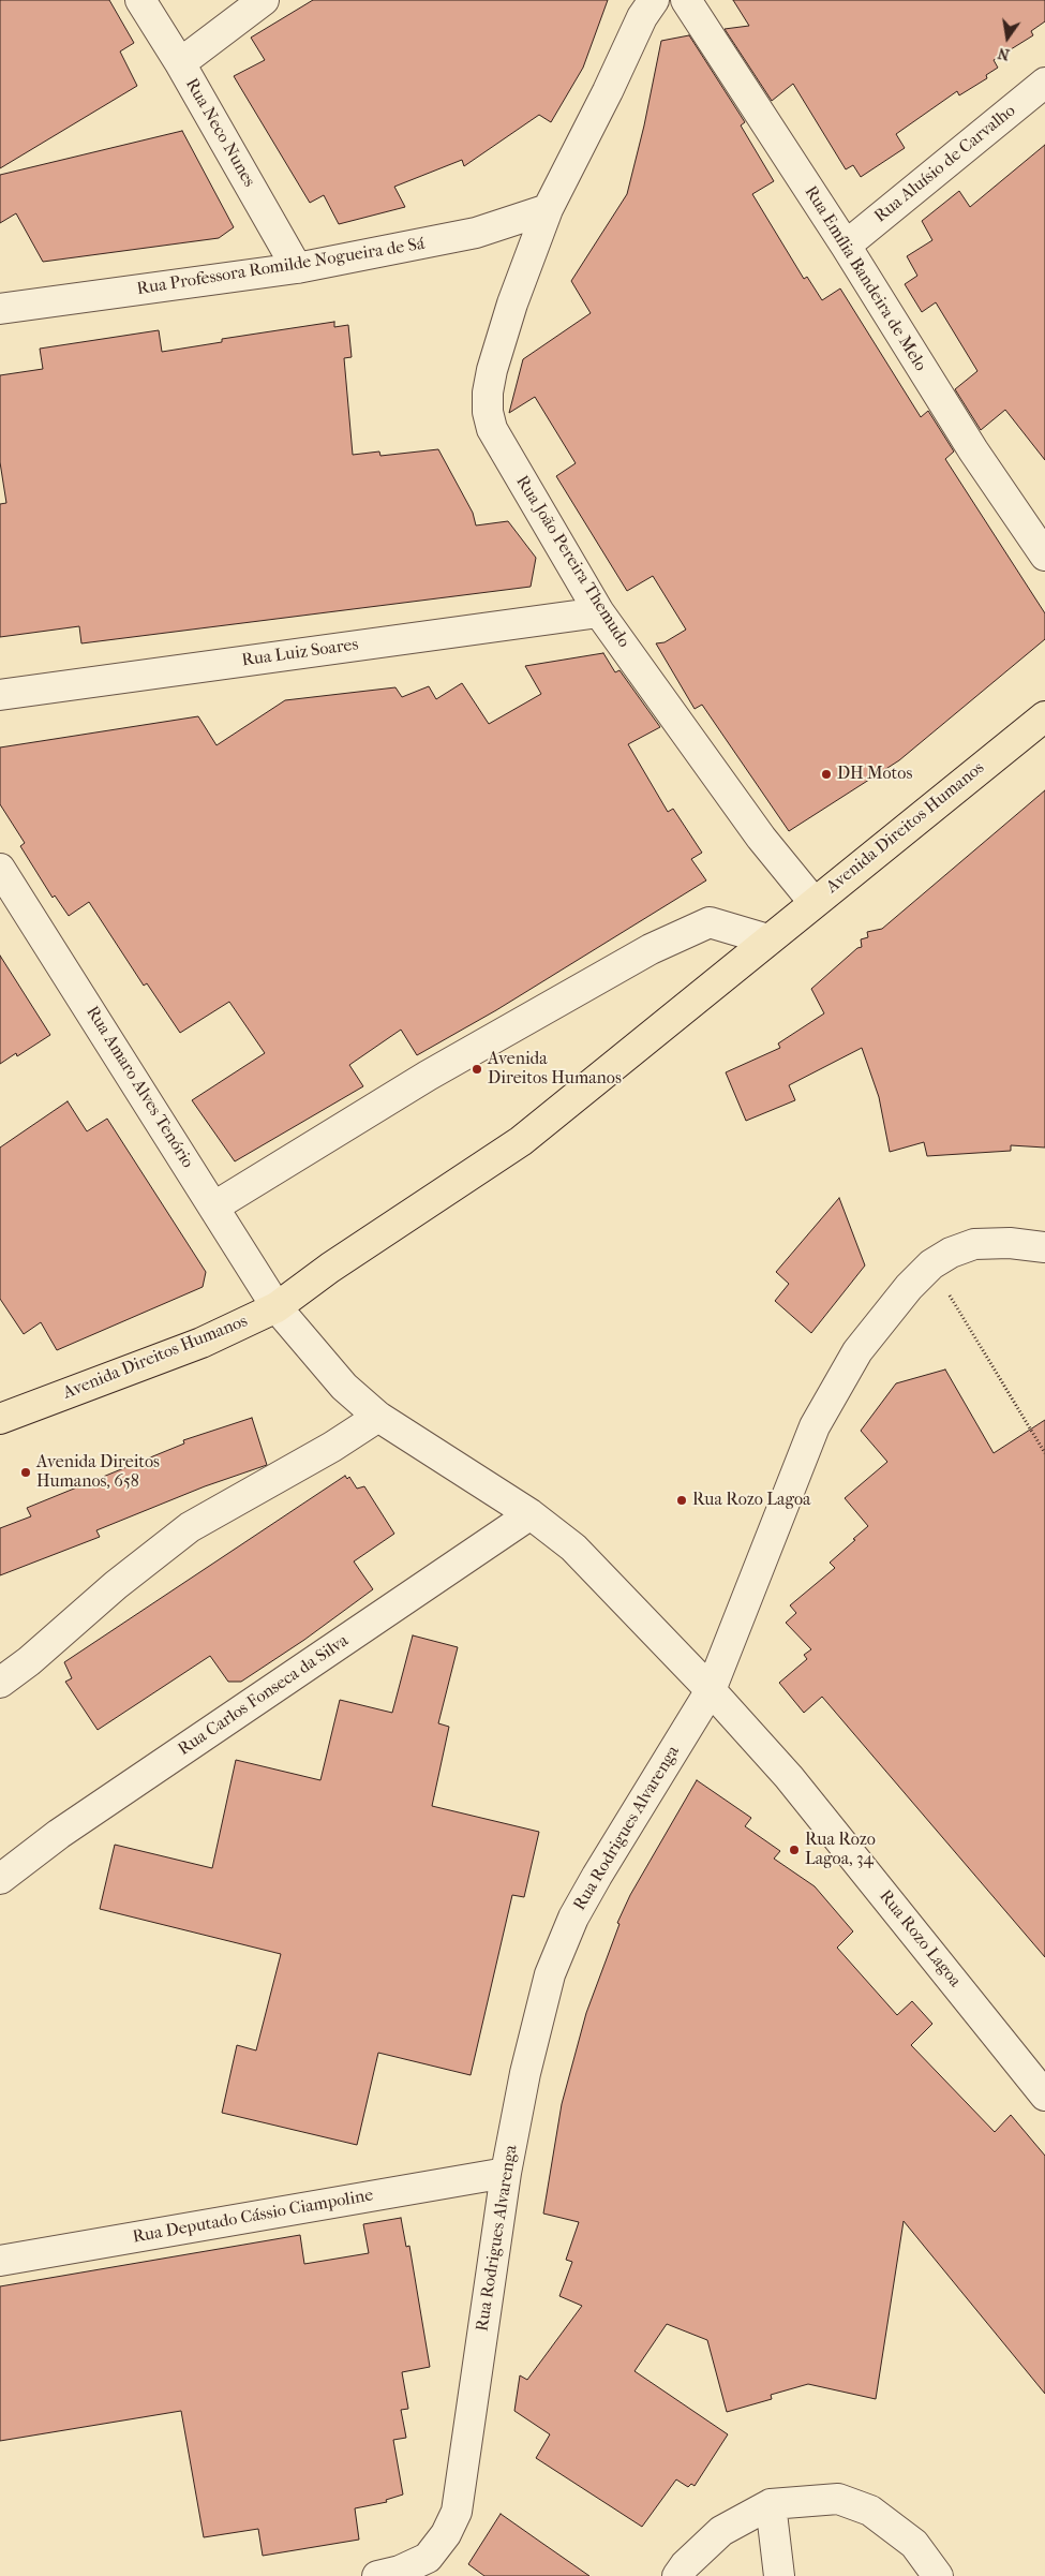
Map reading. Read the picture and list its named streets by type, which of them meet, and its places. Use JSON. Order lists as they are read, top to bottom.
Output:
{
  "streets": {
    "main road": ["Avenida Direitos Humanos"],
    "street": [
      "Rua Neco Nunes",
      "Rua Aluísio de Carvalho",
      "Rua Professora Romilde Nogueira de Sá",
      "Rua Emília Bandeira de Melo",
      "Rua João Pereira Themudo",
      "Rua Luiz Soares",
      "Rua Amaro Alves Tenório",
      "Rua Carlos Fonseca da Silva",
      "Rua Rodrigues Alvarenga",
      "Rua Rozo Lagoa",
      "Rua Deputado Cássio Ciampoline"
    ]
  },
  "crossings": [
    ["Rua Neco Nunes", "Rua Professora Romilde Nogueira de Sá"],
    ["Rua Aluísio de Carvalho", "Rua Emília Bandeira de Melo"],
    ["Rua Professora Romilde Nogueira de Sá", "Rua João Pereira Themudo"],
    ["Rua João Pereira Themudo", "Rua Luiz Soares"],
    ["Rua João Pereira Themudo", "Avenida Direitos Humanos"],
    ["Avenida Direitos Humanos", "Rua Amaro Alves Tenório"],
    ["Avenida Direitos Humanos", "Rua Rozo Lagoa"],
    ["Rua Amaro Alves Tenório", "Rua Rozo Lagoa"],
    ["Rua Carlos Fonseca da Silva", "Rua Rozo Lagoa"],
    ["Rua Rodrigues Alvarenga", "Rua Rozo Lagoa"],
    ["Rua Rodrigues Alvarenga", "Rua Deputado Cássio Ciampoline"]
  ],
  "places": [
    "DH Motos",
    "Avenida Direitos Humanos",
    "Avenida Direitos Humanos, 658",
    "Rua Rozo Lagoa",
    "Rua Rozo Lagoa, 34"
  ],
  "north": "bottom"
}
